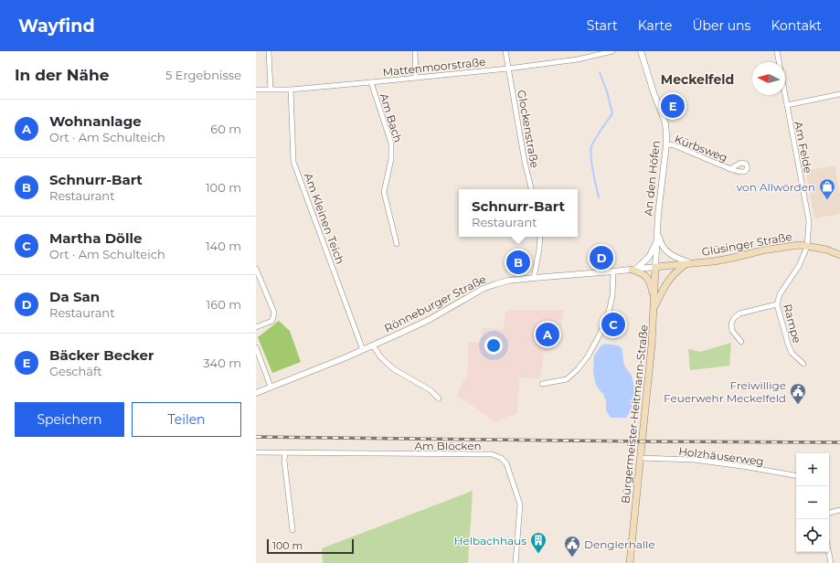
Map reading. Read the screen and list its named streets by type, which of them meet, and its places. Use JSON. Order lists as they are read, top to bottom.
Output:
{
  "streets": {
    "main road": ["Glüsinger Straße", "Bürgermeister-Heitmann-Straße"],
    "street": [
      "Mattenmoorstraße",
      "Am Bach",
      "Glockenstraße",
      "Am Felde",
      "Kürbsweg",
      "An den Höfen",
      "Am Kleinen Teich",
      "Rönneburger Straße",
      "Rampe",
      "Am Blöcken",
      "Holzhäuserweg"
    ]
  },
  "crossings": [
    ["Mattenmoorstraße", "Am Bach"],
    ["Mattenmoorstraße", "Glockenstraße"],
    ["Mattenmoorstraße", "Am Kleinen Teich"],
    ["Am Felde", "Glüsinger Straße"],
    ["Am Felde", "Rampe"],
    ["Kürbsweg", "An den Höfen"],
    ["An den Höfen", "Glüsinger Straße"],
    ["An den Höfen", "Rönneburger Straße"],
    ["An den Höfen", "Bürgermeister-Heitmann-Straße"],
    ["Am Kleinen Teich", "Rönneburger Straße"],
    ["Glüsinger Straße", "Rönneburger Straße"],
    ["Glüsinger Straße", "Rampe"],
    ["Glüsinger Straße", "Bürgermeister-Heitmann-Straße"],
    ["Rönneburger Straße", "Bürgermeister-Heitmann-Straße"],
    ["Bürgermeister-Heitmann-Straße", "Holzhäuserweg"]
  ],
  "districts": ["Meckelfeld"],
  "places": {
    "shop": ["von Allwörden"],
    "public building": ["Freiwillige Feuerwehr Meckelfeld", "Denglerhalle"],
    "building": ["Helbachhaus"]
  },
  "scale_bar": "100 m",
  "north": "left",
  "page": {
    "header": "Wayfind",
    "nav": [
      "Start",
      "Karte",
      "Über uns",
      "Kontakt"
    ],
    "heading": ["In der Nähe", "5 Ergebnisse"],
    "pins": [
      "E",
      "D",
      "B",
      "C",
      "A"
    ],
    "list": [
      {
        "mark": "A",
        "name": "Wohnanlage",
        "note": "Ort · Am Schulteich",
        "value": "60 m"
      },
      {
        "mark": "B",
        "name": "Schnurr-Bart",
        "note": "Restaurant",
        "value": "100 m"
      },
      {
        "mark": "C",
        "name": "Martha Dölle",
        "note": "Ort · Am Schulteich",
        "value": "140 m"
      },
      {
        "mark": "D",
        "name": "Da San",
        "note": "Restaurant",
        "value": "160 m"
      },
      {
        "mark": "E",
        "name": "Bäcker Becker",
        "note": "Geschäft",
        "value": "340 m"
      }
    ],
    "popup": ["Schnurr-Bart", "Restaurant"],
    "buttons": ["Speichern", "Teilen"],
    "map_buttons": ["+", "−"],
    "scale": "100 m"
  }
}
